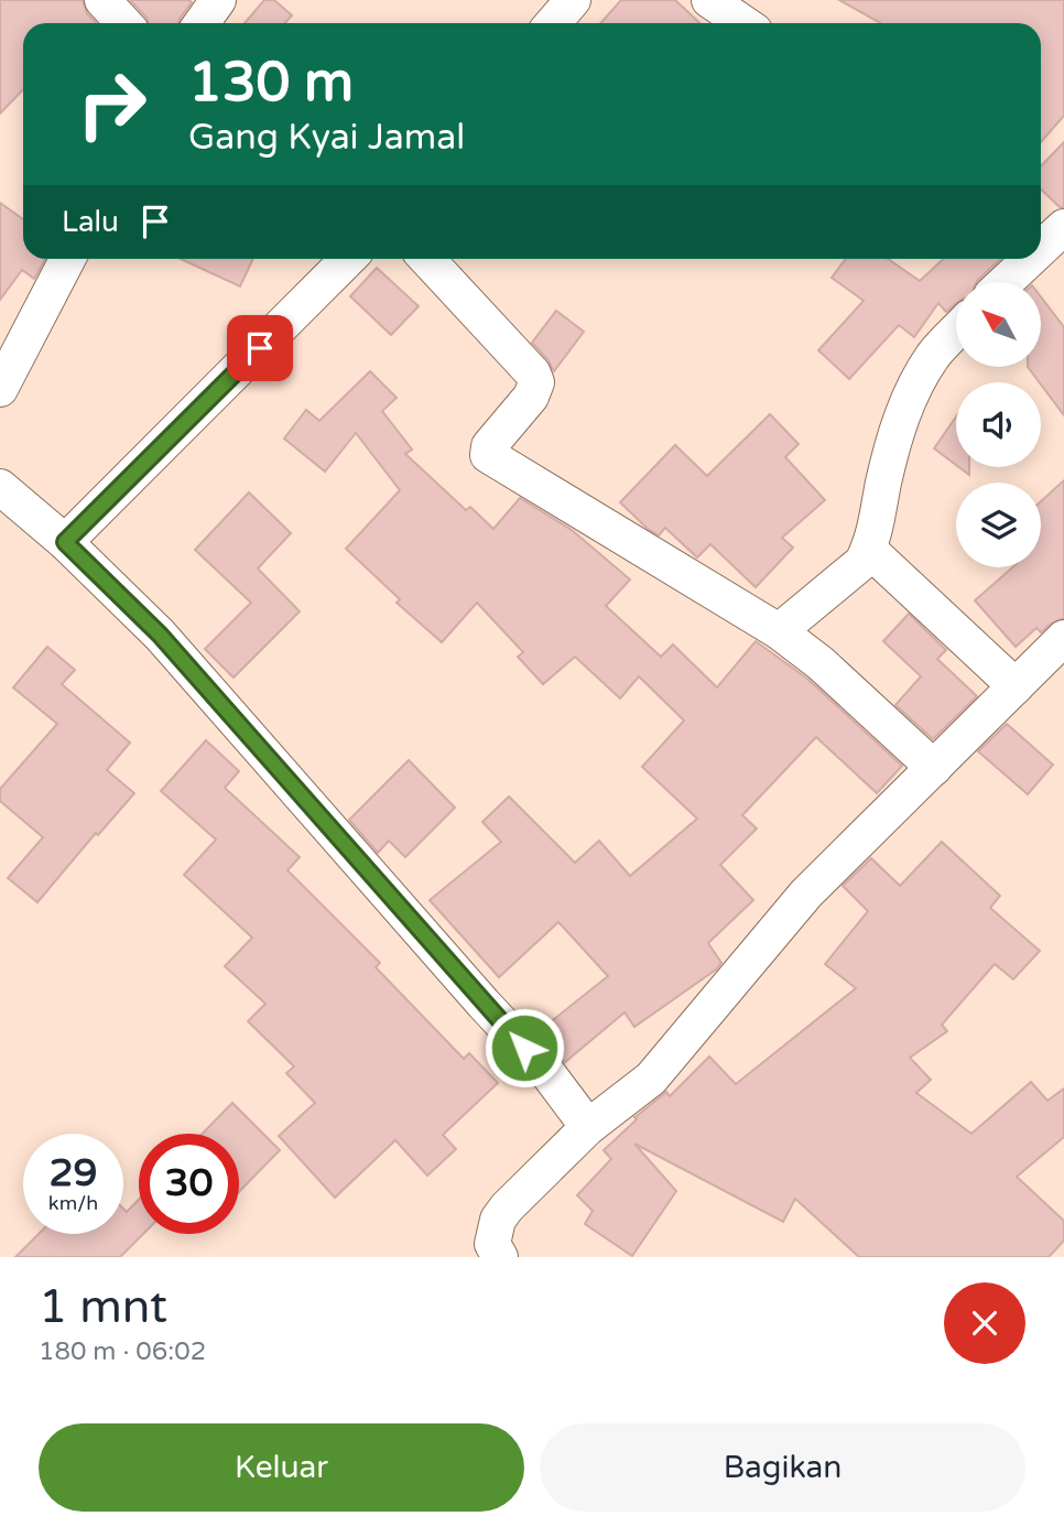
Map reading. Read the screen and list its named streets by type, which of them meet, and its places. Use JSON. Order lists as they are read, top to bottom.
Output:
{
  "north": "top left",
  "page": {
    "turn": ["130 m", "Gang Kyai Jamal"],
    "then": "Lalu",
    "speed": "29 km/h",
    "limit": "30",
    "heading": ["1 mnt", "180 m · 06:02"],
    "buttons": ["Keluar", "Bagikan"]
  }
}
